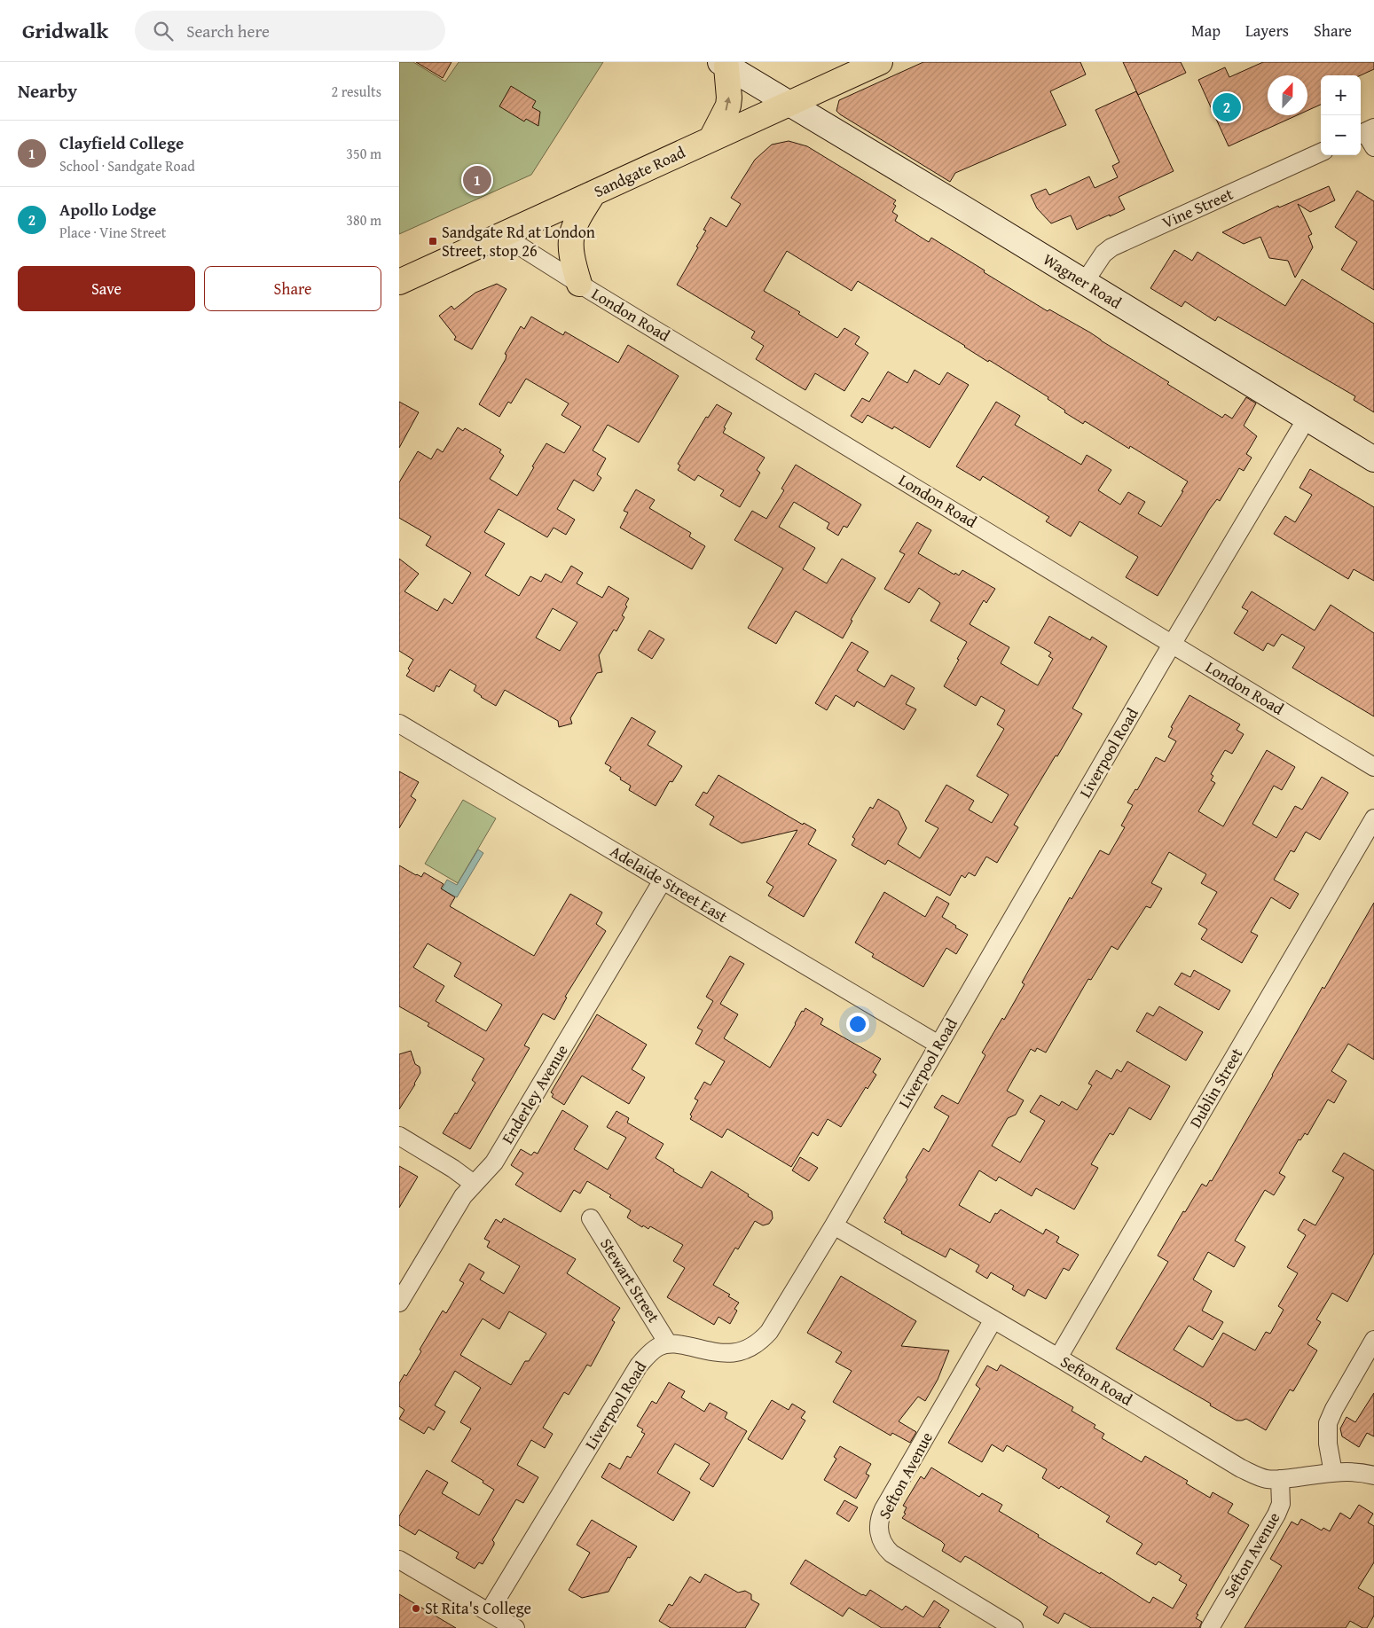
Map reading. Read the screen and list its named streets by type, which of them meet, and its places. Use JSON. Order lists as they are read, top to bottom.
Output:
{
  "streets": {
    "highway": ["Sandgate Road"],
    "street": [
      "Vine Street",
      "Wagner Road",
      "London Road",
      "Liverpool Road",
      "Adelaide Street East",
      "Dublin Street",
      "Enderley Avenue",
      "Stewart Street",
      "Sefton Road",
      "Sefton Avenue"
    ]
  },
  "crossings": [
    ["Sandgate Road", "Wagner Road"],
    ["Sandgate Road", "London Road"],
    ["Vine Street", "Wagner Road"],
    ["Wagner Road", "Liverpool Road"],
    ["London Road", "Liverpool Road"],
    ["Liverpool Road", "Adelaide Street East"],
    ["Liverpool Road", "Stewart Street"],
    ["Liverpool Road", "Sefton Road"],
    ["Adelaide Street East", "Enderley Avenue"],
    ["Dublin Street", "Sefton Road"],
    ["Sefton Road", "Sefton Avenue"]
  ],
  "places": {
    "transit": ["Sandgate Rd at London Street, stop 26"],
    "other": ["St Rita's College"]
  },
  "north": "top",
  "page": {
    "header": "Gridwalk",
    "search": "Search here",
    "nav": ["Map", "Layers", "Share"],
    "heading": ["Nearby", "2 results"],
    "map_buttons": ["+", "−"],
    "pins": ["2", "1"],
    "list": [
      {
        "mark": "1",
        "name": "Clayfield College",
        "note": "School · Sandgate Road",
        "value": "350 m"
      },
      {
        "mark": "2",
        "name": "Apollo Lodge",
        "note": "Place · Vine Street",
        "value": "380 m"
      }
    ],
    "buttons": ["Save", "Share"]
  }
}
